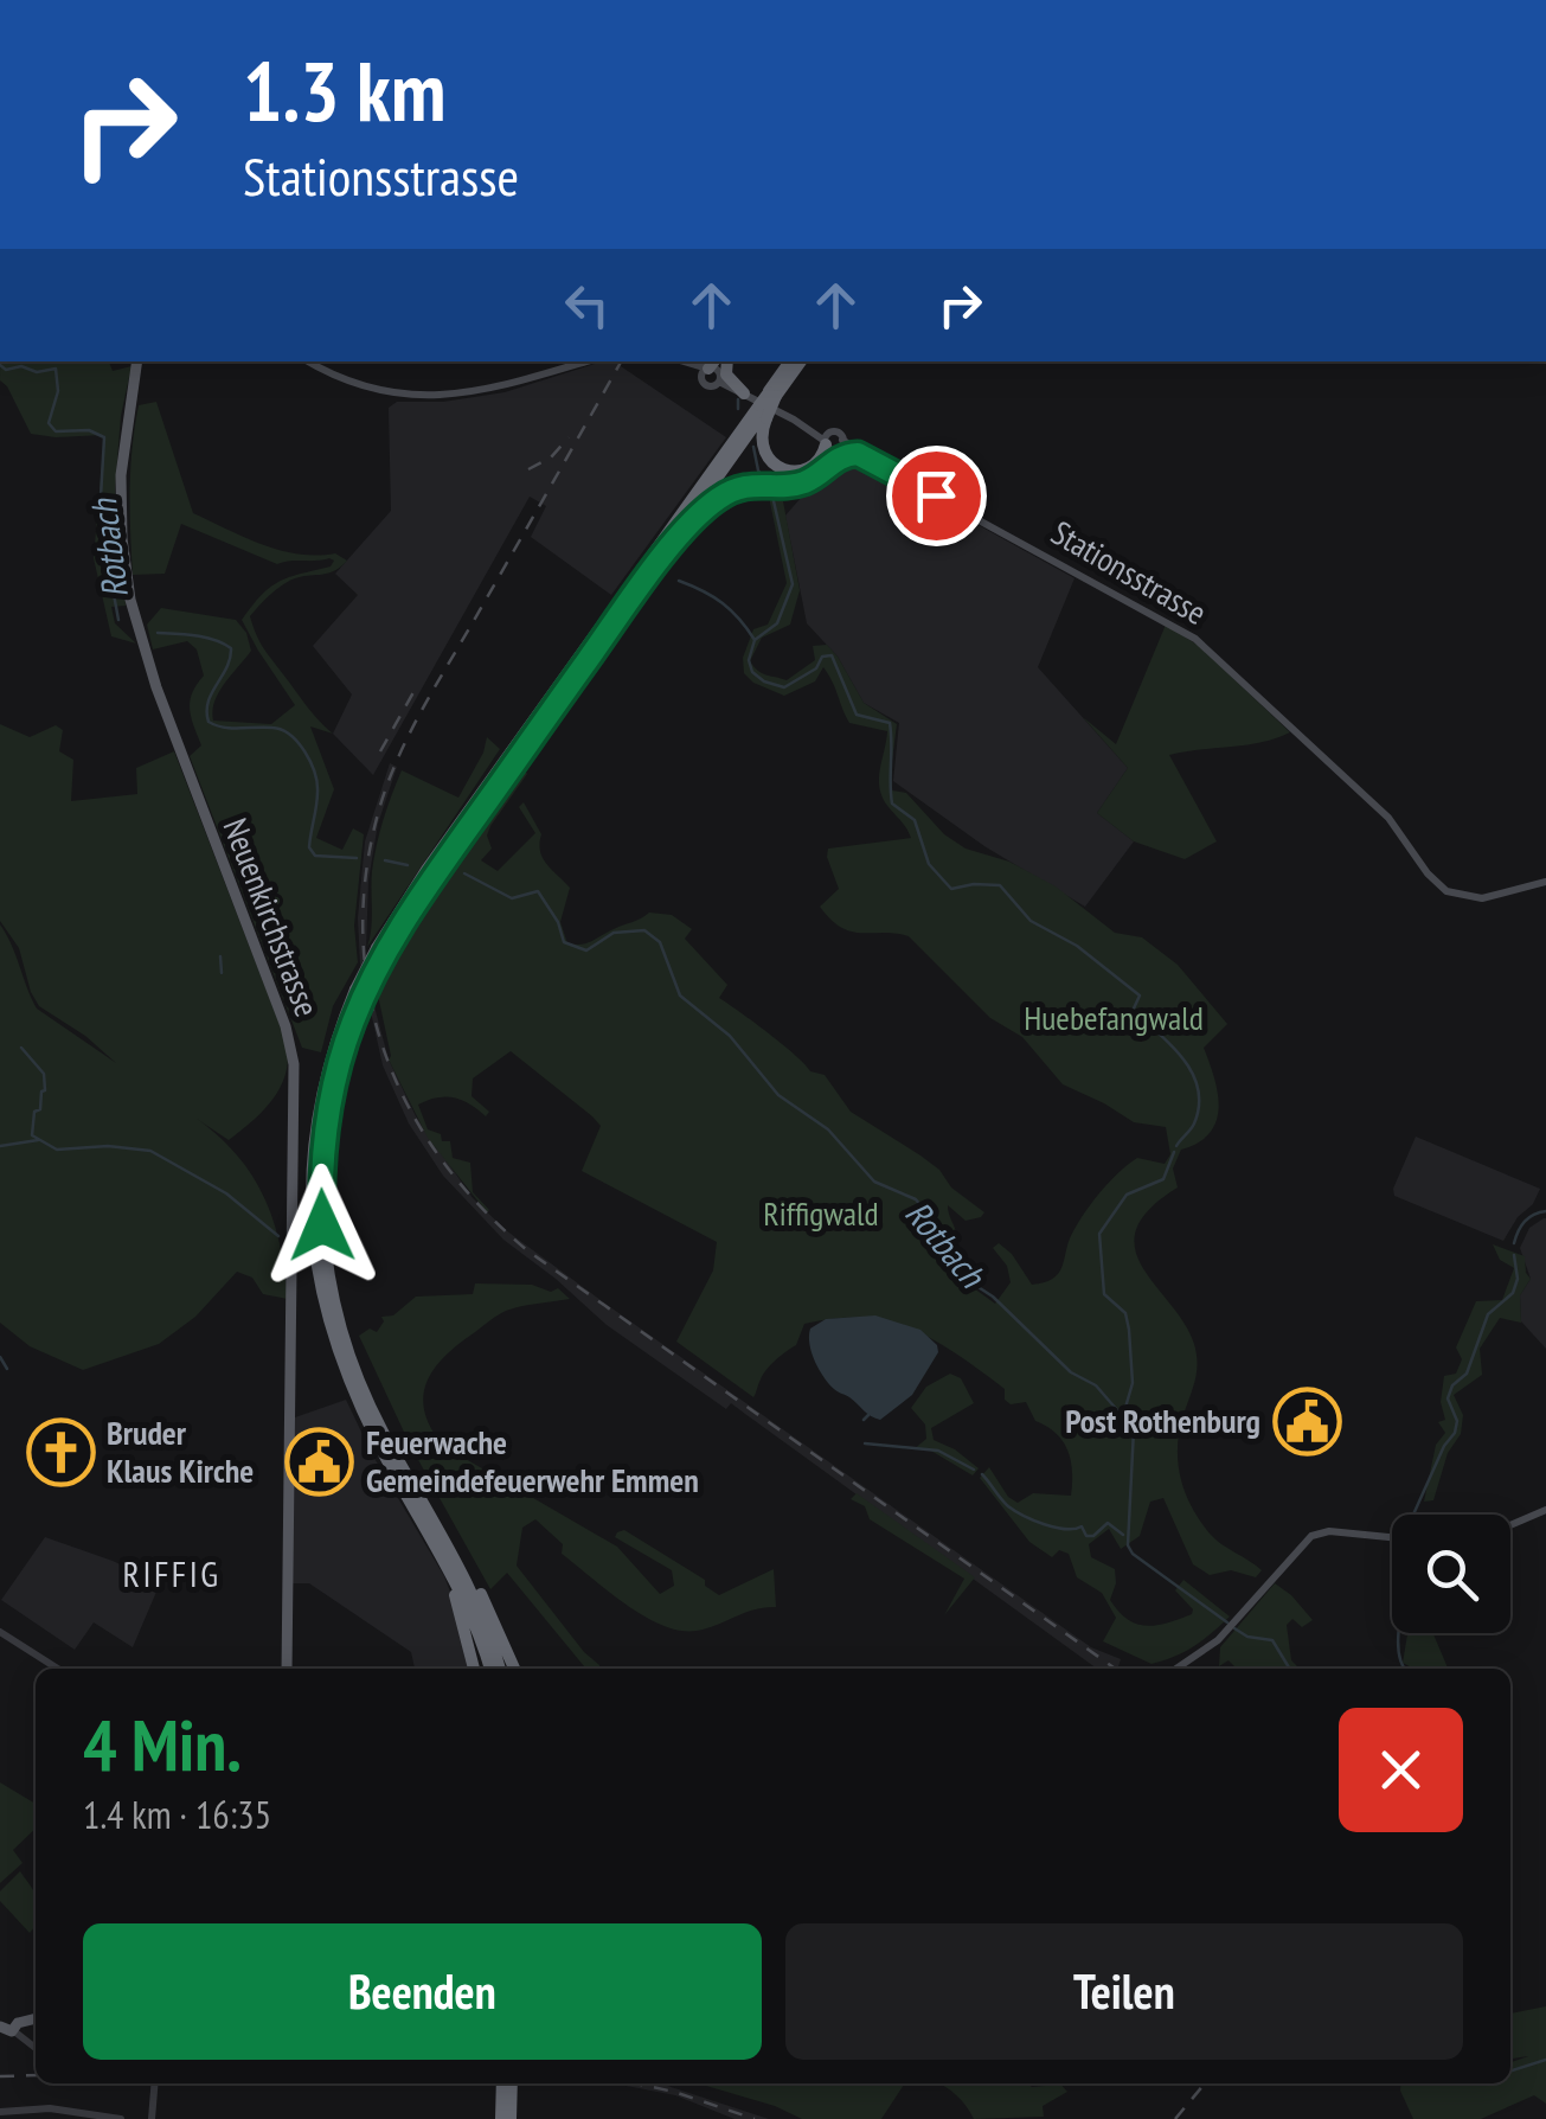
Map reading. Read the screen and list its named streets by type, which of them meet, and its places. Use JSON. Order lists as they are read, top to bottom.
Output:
{
  "streets": {
    "main road": ["Stationsstrasse", "Neuenkirchstrasse"]
  },
  "districts": ["RIFFIG"],
  "water": ["Rotbach"],
  "parks": ["Huebefangwald", "Riffigwald"],
  "places": {
    "public building": ["Post Rothenburg", "Feuerwache Gemeindefeuerwehr Emmen"],
    "church": ["Bruder Klaus Kirche"]
  },
  "page": {
    "turn": ["1.3 km", "Stationsstrasse"],
    "heading": ["4 Min.", "1.4 km · 16:35"],
    "buttons": ["Beenden", "Teilen"]
  }
}
